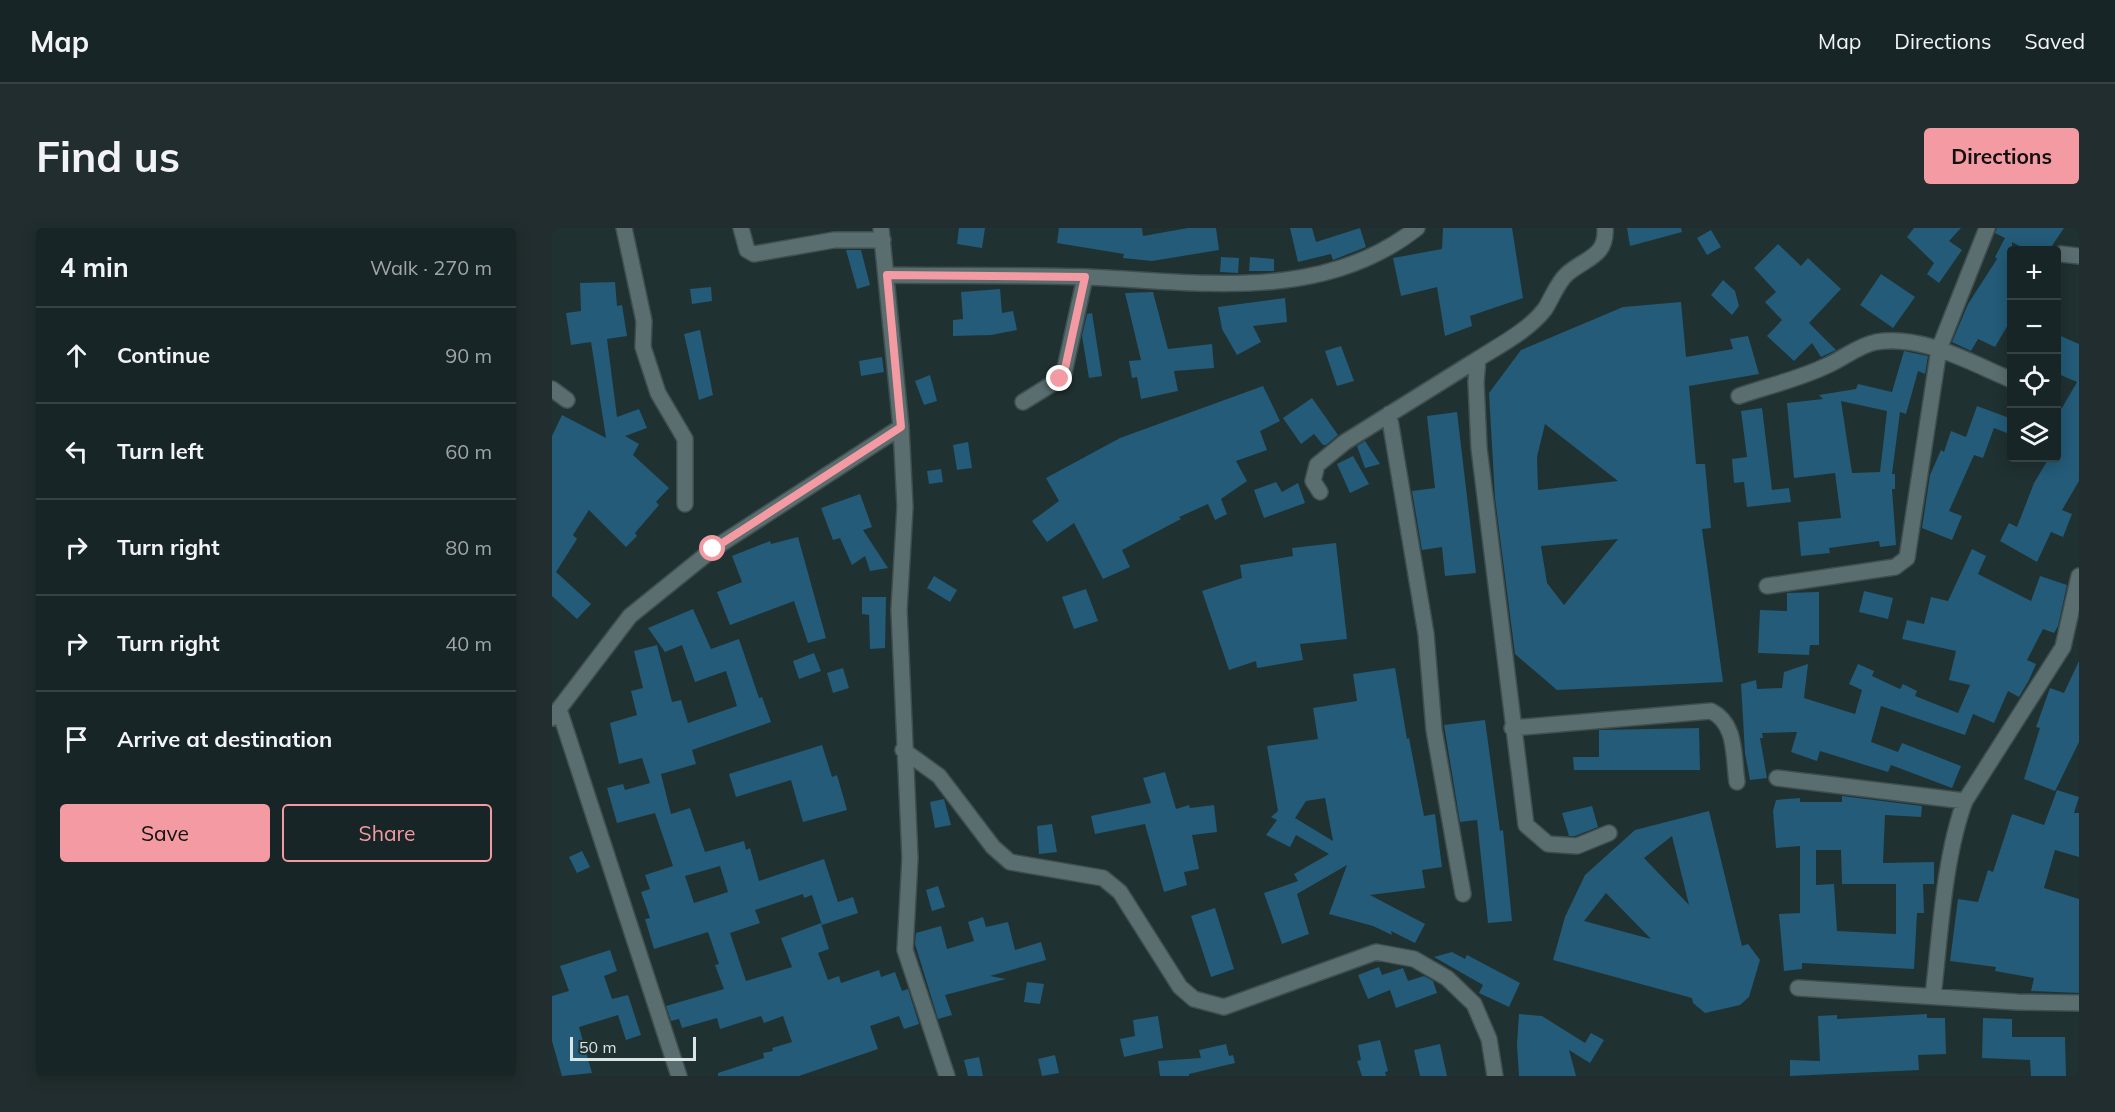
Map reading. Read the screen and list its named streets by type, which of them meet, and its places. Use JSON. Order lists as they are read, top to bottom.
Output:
{
  "scale_bar": "50 m",
  "page": {
    "header": "Map",
    "nav": ["Map", "Directions", "Saved"],
    "buttons": [
      "Directions",
      ["Save", "Share"]
    ],
    "title": "Find us",
    "heading": ["4 min", "Walk · 270 m"],
    "map_buttons": ["+", "−"],
    "list": [
      ["Continue", "90 m"],
      ["Turn left", "60 m"],
      ["Turn right", "80 m"],
      ["Turn right", "40 m"],
      "Arrive at destination"
    ],
    "scale": "50 m"
  }
}
